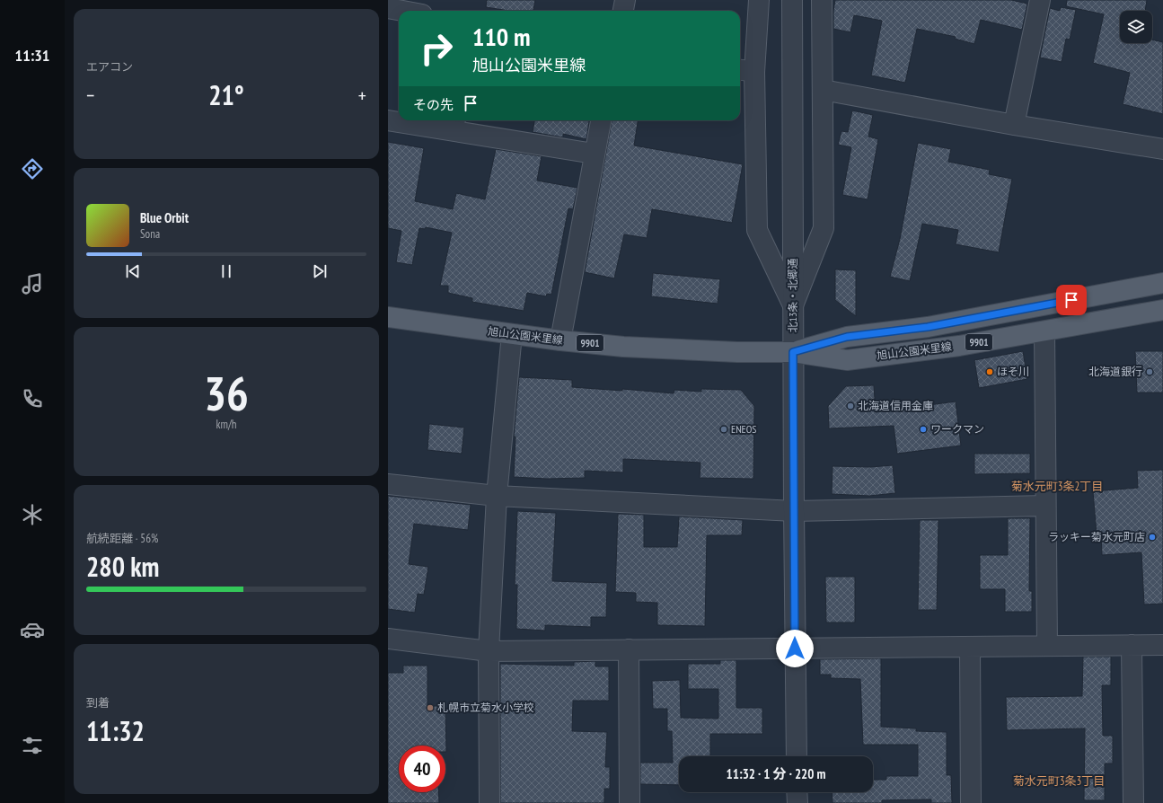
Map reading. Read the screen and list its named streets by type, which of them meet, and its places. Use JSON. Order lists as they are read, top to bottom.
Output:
{
  "streets": {
    "main road": ["旭山公園米里線", "9901"],
    "street": ["北13条・北郷通"]
  },
  "crossings": [
    ["北13条・北郷通", "旭山公園米里線"]
  ],
  "districts": ["菊水元町3条2丁目", "菊水元町3条3丁目"],
  "places": [
    "ほそ川",
    "北海道銀行",
    "北海道信用金庫",
    "ENEOS",
    "ワークマン",
    "ラッキー菊水元町店",
    "札幌市立菊水小学校"
  ],
  "page": {
    "tabs": "11:31",
    "tile": [
      "エアコン",
      ["36", "km/h"],
      ["航続距離 · 56%", "280 km"],
      ["到着", "11:32"]
    ],
    "turn": ["110 m", "旭山公園米里線"],
    "heat": ["−", "21°", "+"],
    "then": "その先",
    "song": ["Blue Orbit", "Sona"],
    "limit": "40",
    "trip": "11:32 · 1 分 · 220 m"
  }
}
